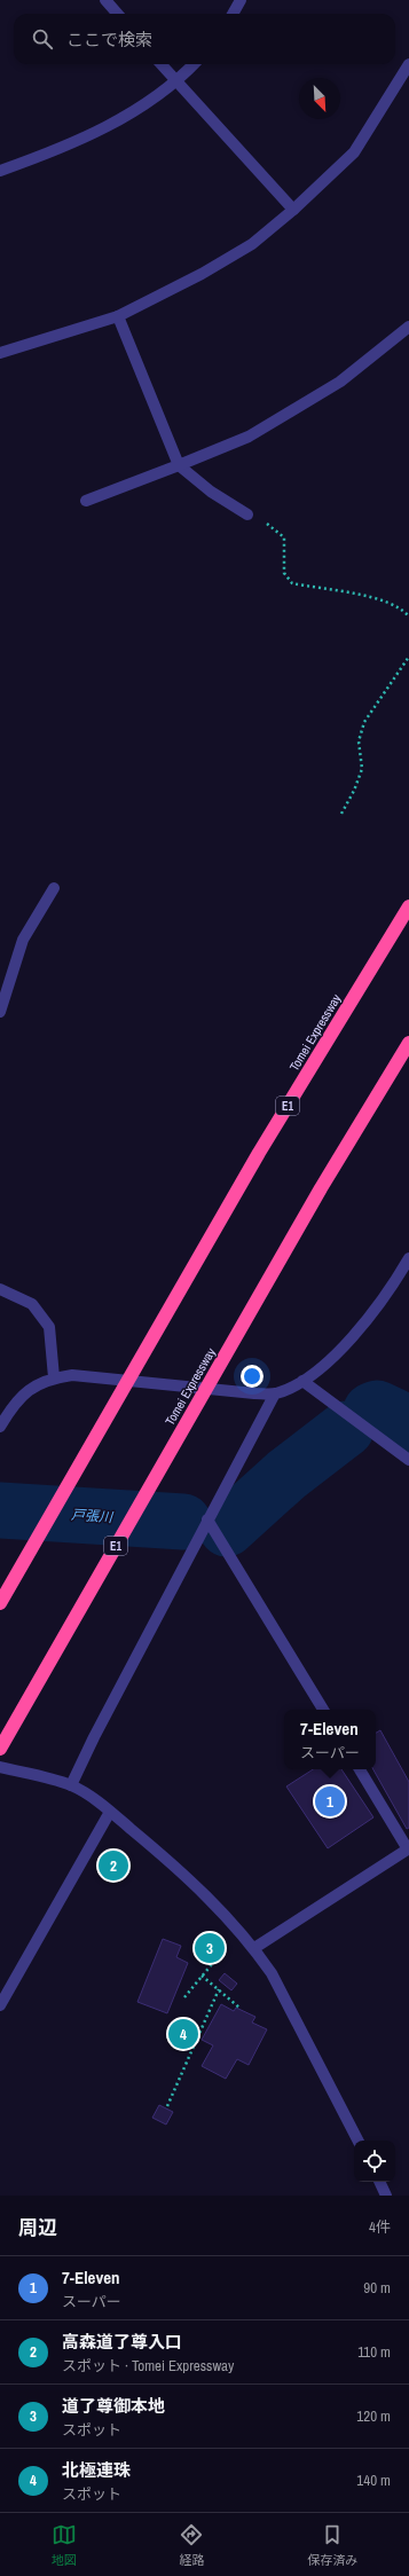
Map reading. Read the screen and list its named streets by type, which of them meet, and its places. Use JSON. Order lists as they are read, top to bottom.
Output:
{
  "streets": {
    "highway": ["Tomei Expressway", "E1"]
  },
  "water": ["戸張川"],
  "north": "bottom right",
  "page": {
    "search": "ここで検索",
    "popup": ["7-Eleven", "スーパー"],
    "pins": [
      "1",
      "2",
      "3",
      "4"
    ],
    "heading": ["周辺", "4件"],
    "list": [
      {
        "mark": "1",
        "name": "7-Eleven",
        "note": "スーパー",
        "value": "90 m"
      },
      {
        "mark": "2",
        "name": "高森道了尊入口",
        "note": "スポット · Tomei Expressway",
        "value": "110 m"
      },
      {
        "mark": "3",
        "name": "道了尊御本地",
        "note": "スポット",
        "value": "120 m"
      },
      {
        "mark": "4",
        "name": "北極連珠",
        "note": "スポット",
        "value": "140 m"
      }
    ],
    "nav": ["地図", "経路", "保存済み"]
  }
}
